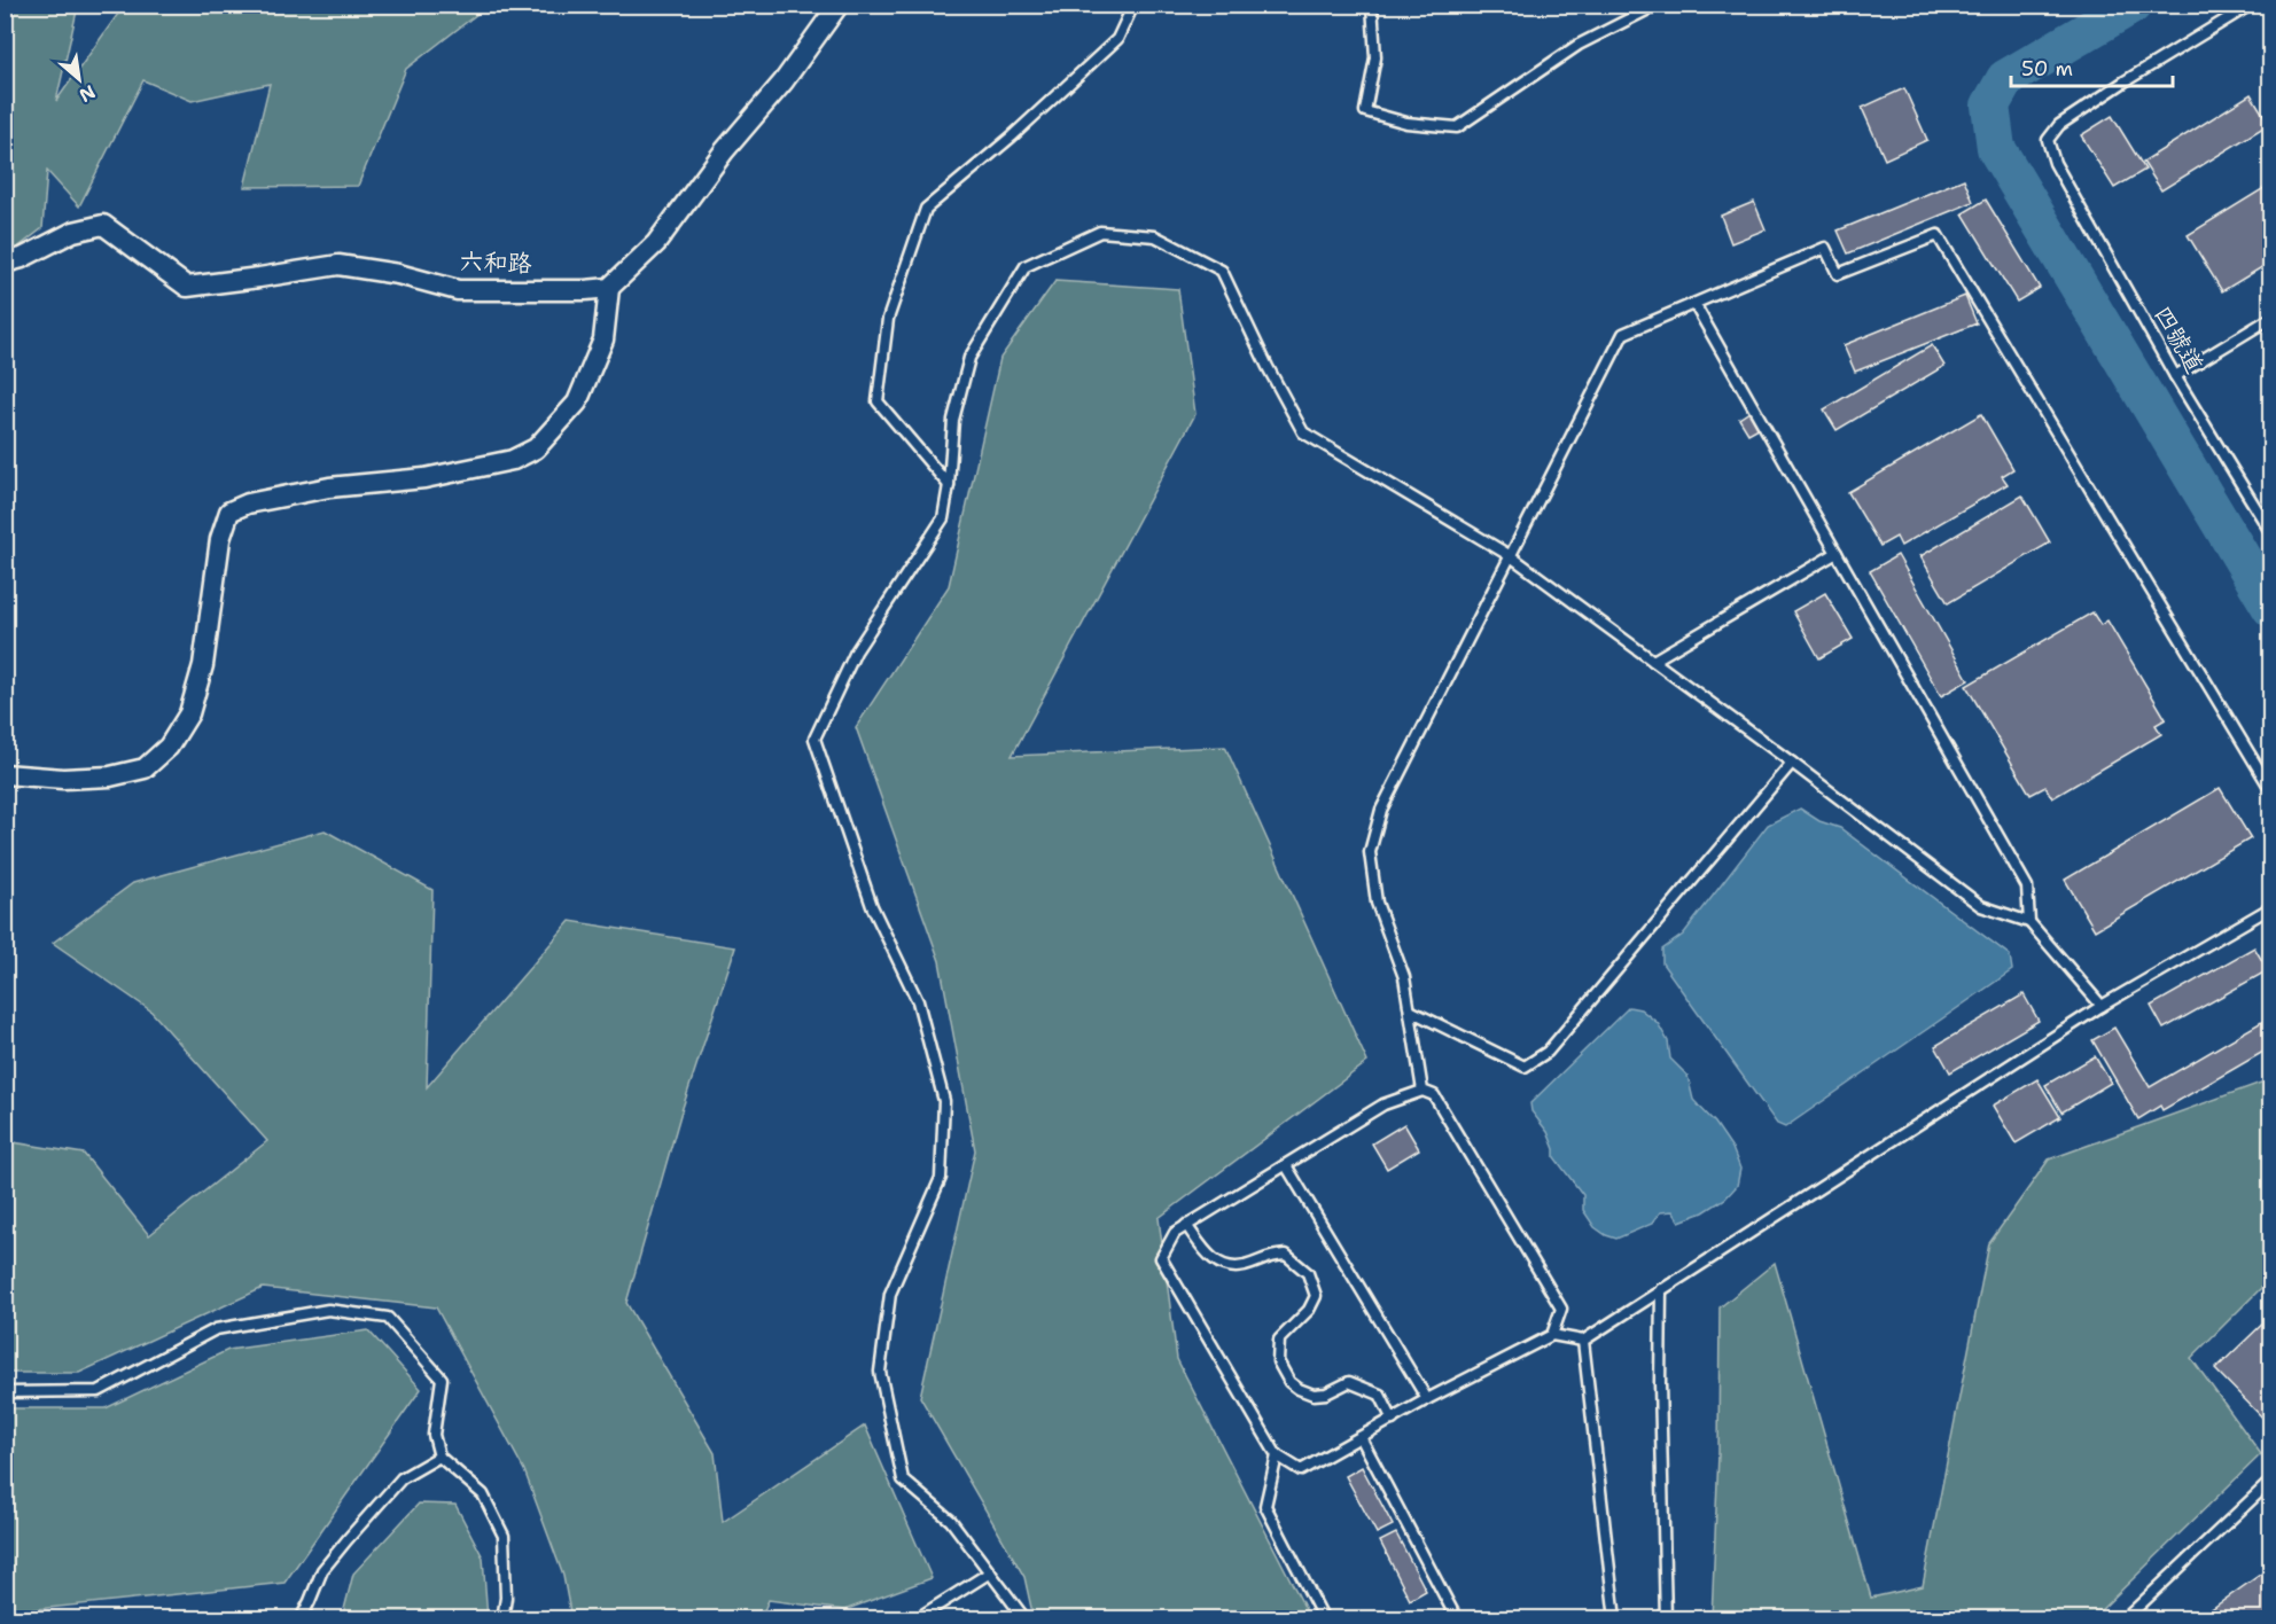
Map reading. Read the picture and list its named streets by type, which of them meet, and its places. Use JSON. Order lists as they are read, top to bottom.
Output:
{
  "streets": {
    "street": ["六和路"],
    "lane": ["四號道"]
  },
  "scale_bar": "50 m",
  "north": "bottom right"
}
